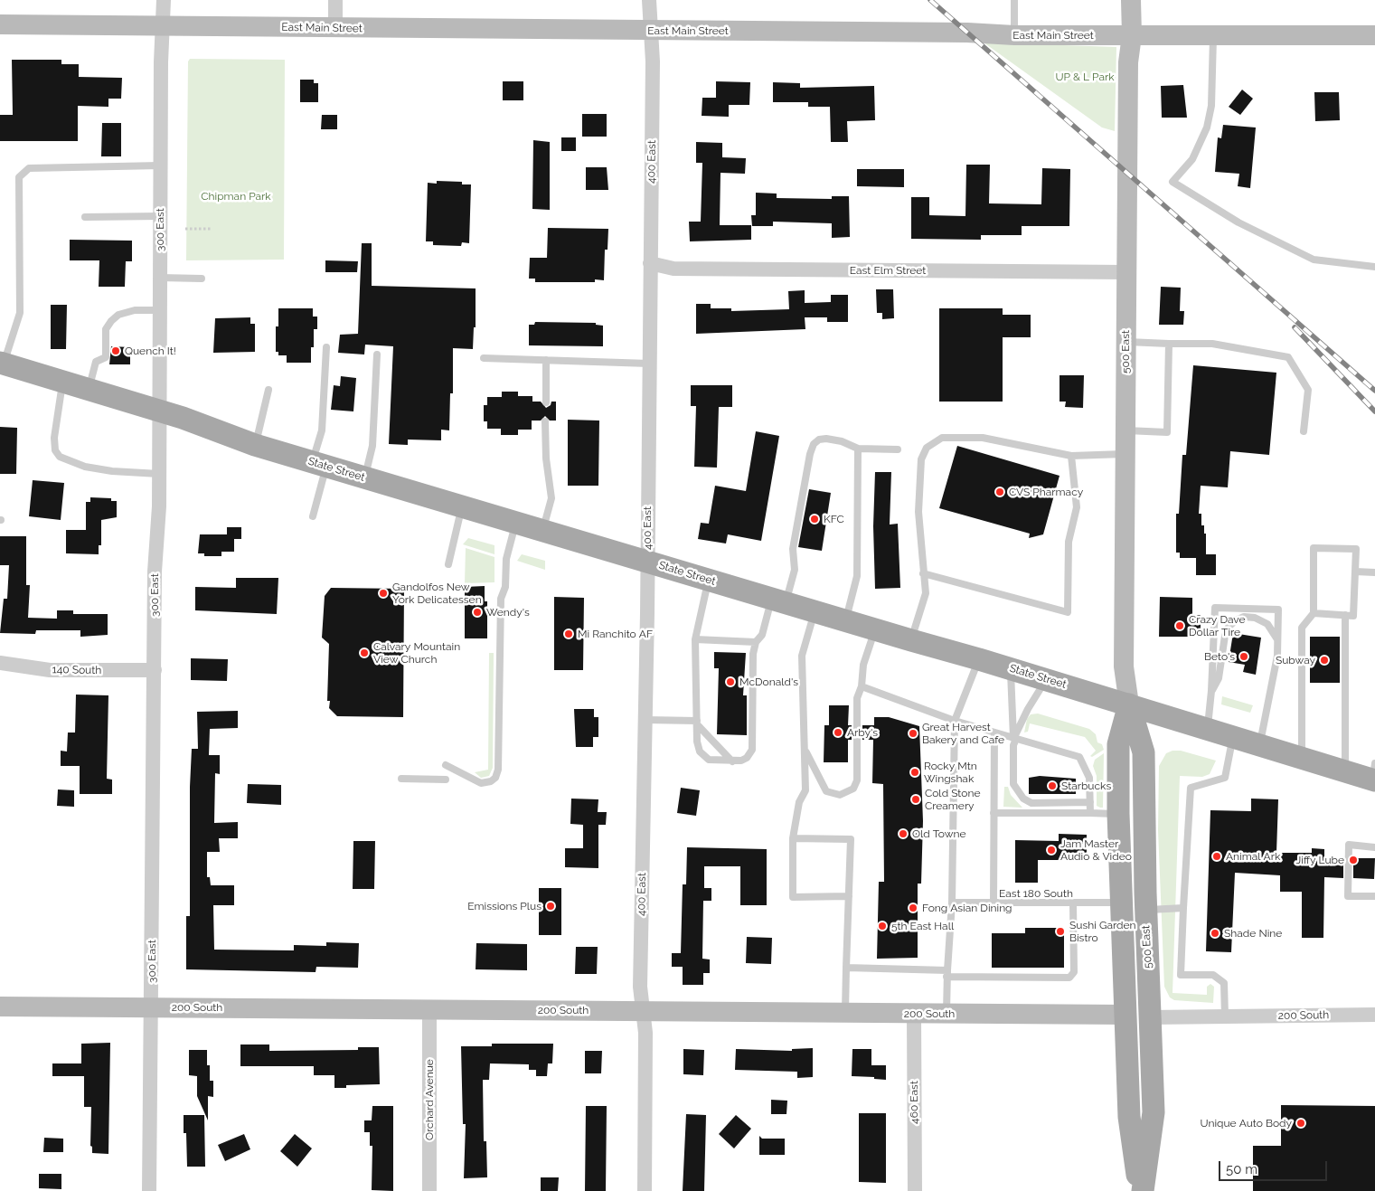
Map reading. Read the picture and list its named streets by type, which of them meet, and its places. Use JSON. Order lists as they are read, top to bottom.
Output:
{
  "streets": {
    "main road": ["500 East", "State Street"],
    "street": [
      "East Main Street",
      "400 East",
      "300 East",
      "East Elm Street",
      "140 South",
      "200 South",
      "Orchard Avenue",
      "460 East"
    ],
    "lane": ["East 180 South"]
  },
  "crossings": [
    ["East Main Street", "400 East"],
    ["East Main Street", "300 East"],
    ["East Main Street", "500 East"],
    ["400 East", "East Elm Street"],
    ["400 East", "State Street"],
    ["400 East", "200 South"],
    ["300 East", "State Street"],
    ["300 East", "140 South"],
    ["300 East", "200 South"],
    ["East Elm Street", "500 East"],
    ["500 East", "State Street"],
    ["500 East", "East 180 South"],
    ["500 East", "200 South"],
    ["200 South", "Orchard Avenue"],
    ["200 South", "460 East"]
  ],
  "parks": ["UP & L Park", "Chipman Park"],
  "places": [
    "Quench It!",
    "CVS Pharmacy",
    "KFC",
    "Gandolfos New York Delicatessen",
    "Wendy's",
    "Crazy Dave Dollar Tire",
    "Mi Ranchito AF",
    "Calvary Mountain View Church",
    "Beto's",
    "Subway",
    "McDonald's",
    "Arby's",
    "Great Harvest Bakery and Cafe",
    "Rocky Mtn Wingshak",
    "Starbucks",
    "Cold Stone Creamery",
    "Old Towne",
    "Jam Master Audio & Video",
    "Animal Ark",
    "Jiffy Lube",
    "Emissions Plus",
    "Fong Asian Dining",
    "5th East Hall",
    "Sushi Garden Bistro",
    "Shade Nine",
    "Unique Auto Body"
  ],
  "scale_bar": "50 m"
}
